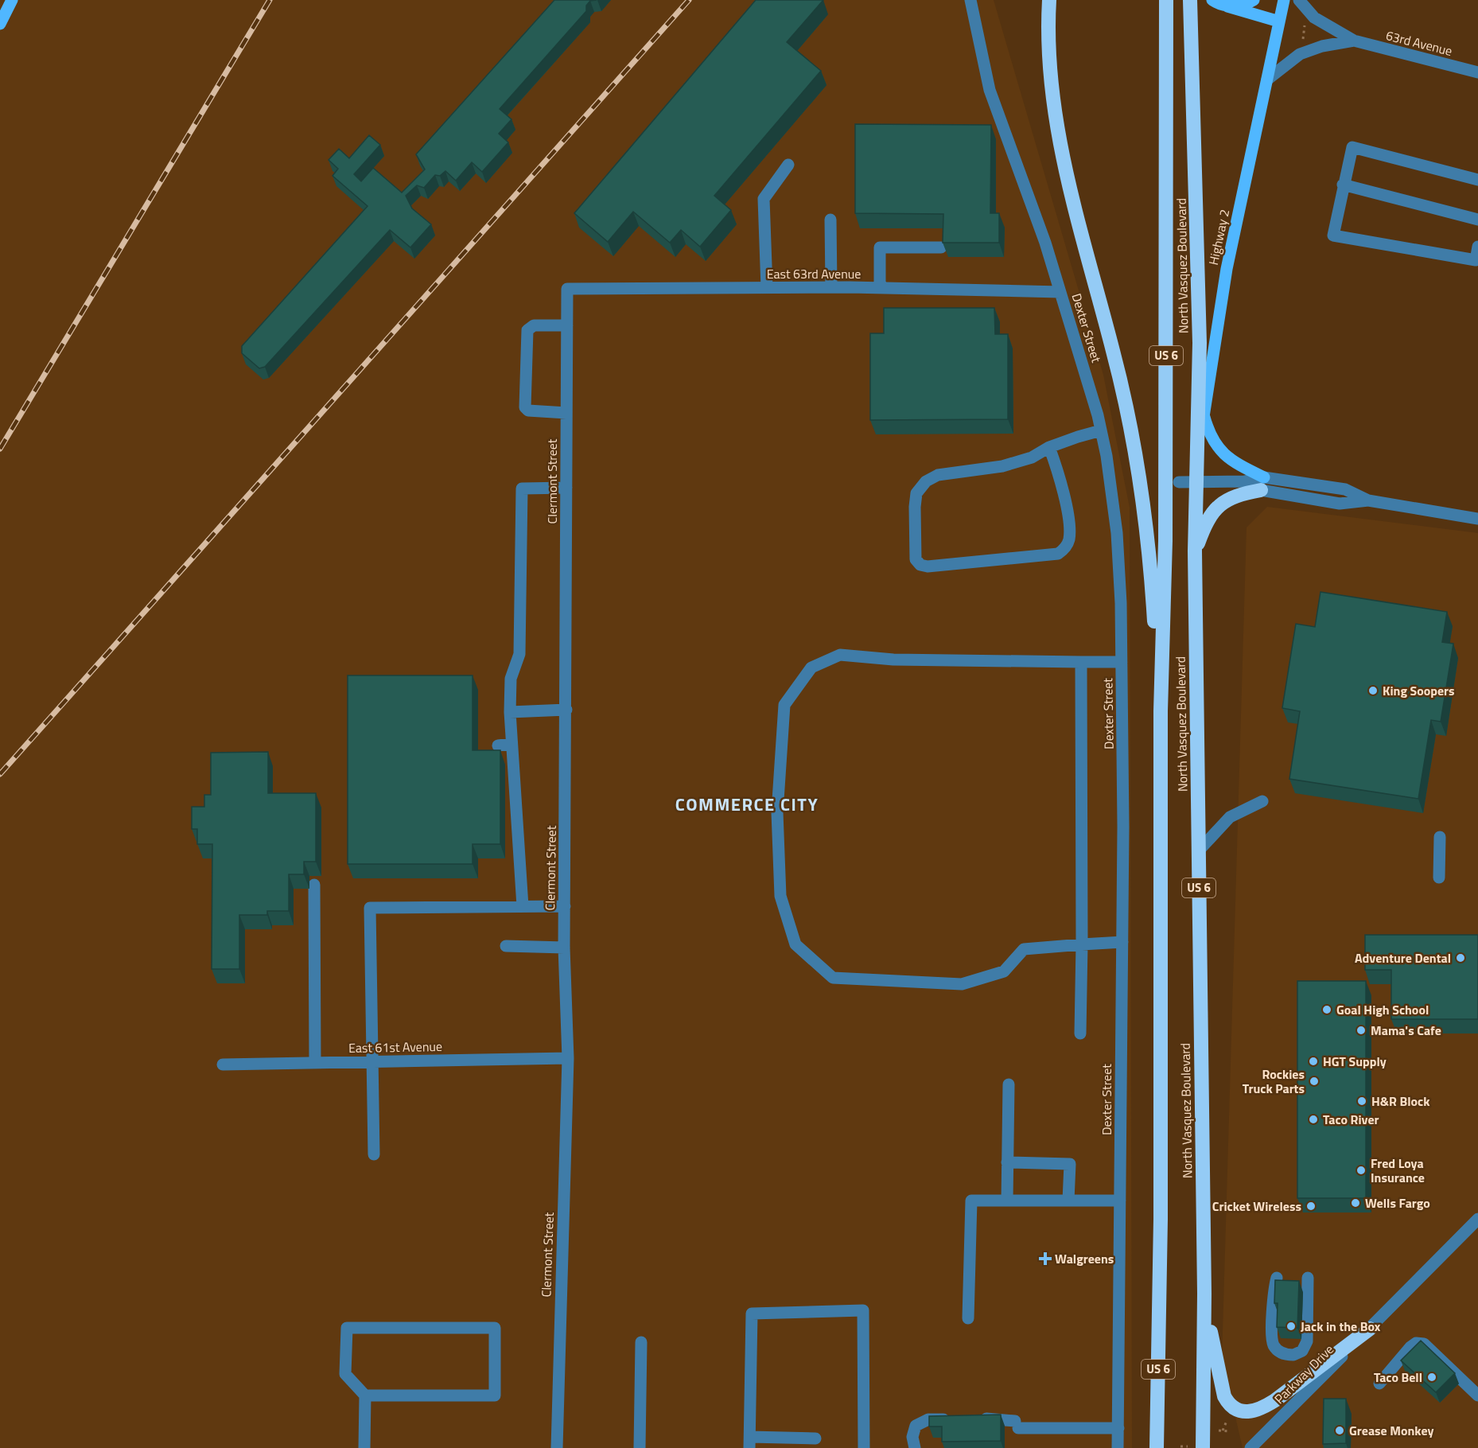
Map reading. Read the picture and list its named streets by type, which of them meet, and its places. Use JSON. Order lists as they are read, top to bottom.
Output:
{
  "streets": {
    "highway": ["North Vasquez Boulevard", "US 6"],
    "main road": ["Highway 2"],
    "street": [
      "63rd Avenue",
      "East 63rd Avenue",
      "Dexter Street",
      "Clermont Street",
      "East 61st Avenue",
      "Parkway Drive"
    ]
  },
  "crossings": [
    ["63rd Avenue", "Highway 2"],
    ["Highway 2", "North Vasquez Boulevard"],
    ["East 63rd Avenue", "Dexter Street"],
    ["East 63rd Avenue", "Clermont Street"],
    ["Clermont Street", "East 61st Avenue"]
  ],
  "districts": ["COMMERCE CITY"],
  "places": {
    "other": [
      "King Soopers",
      "Adventure Dental",
      "Goal High School",
      "Mama's Cafe",
      "HGT Supply",
      "Rockies Truck Parts",
      "H&R Block",
      "Taco River",
      "Fred Loya Insurance",
      "Wells Fargo",
      "Cricket Wireless",
      "Jack in the Box",
      "Taco Bell",
      "Grease Monkey"
    ],
    "health": ["Walgreens"]
  }
}
